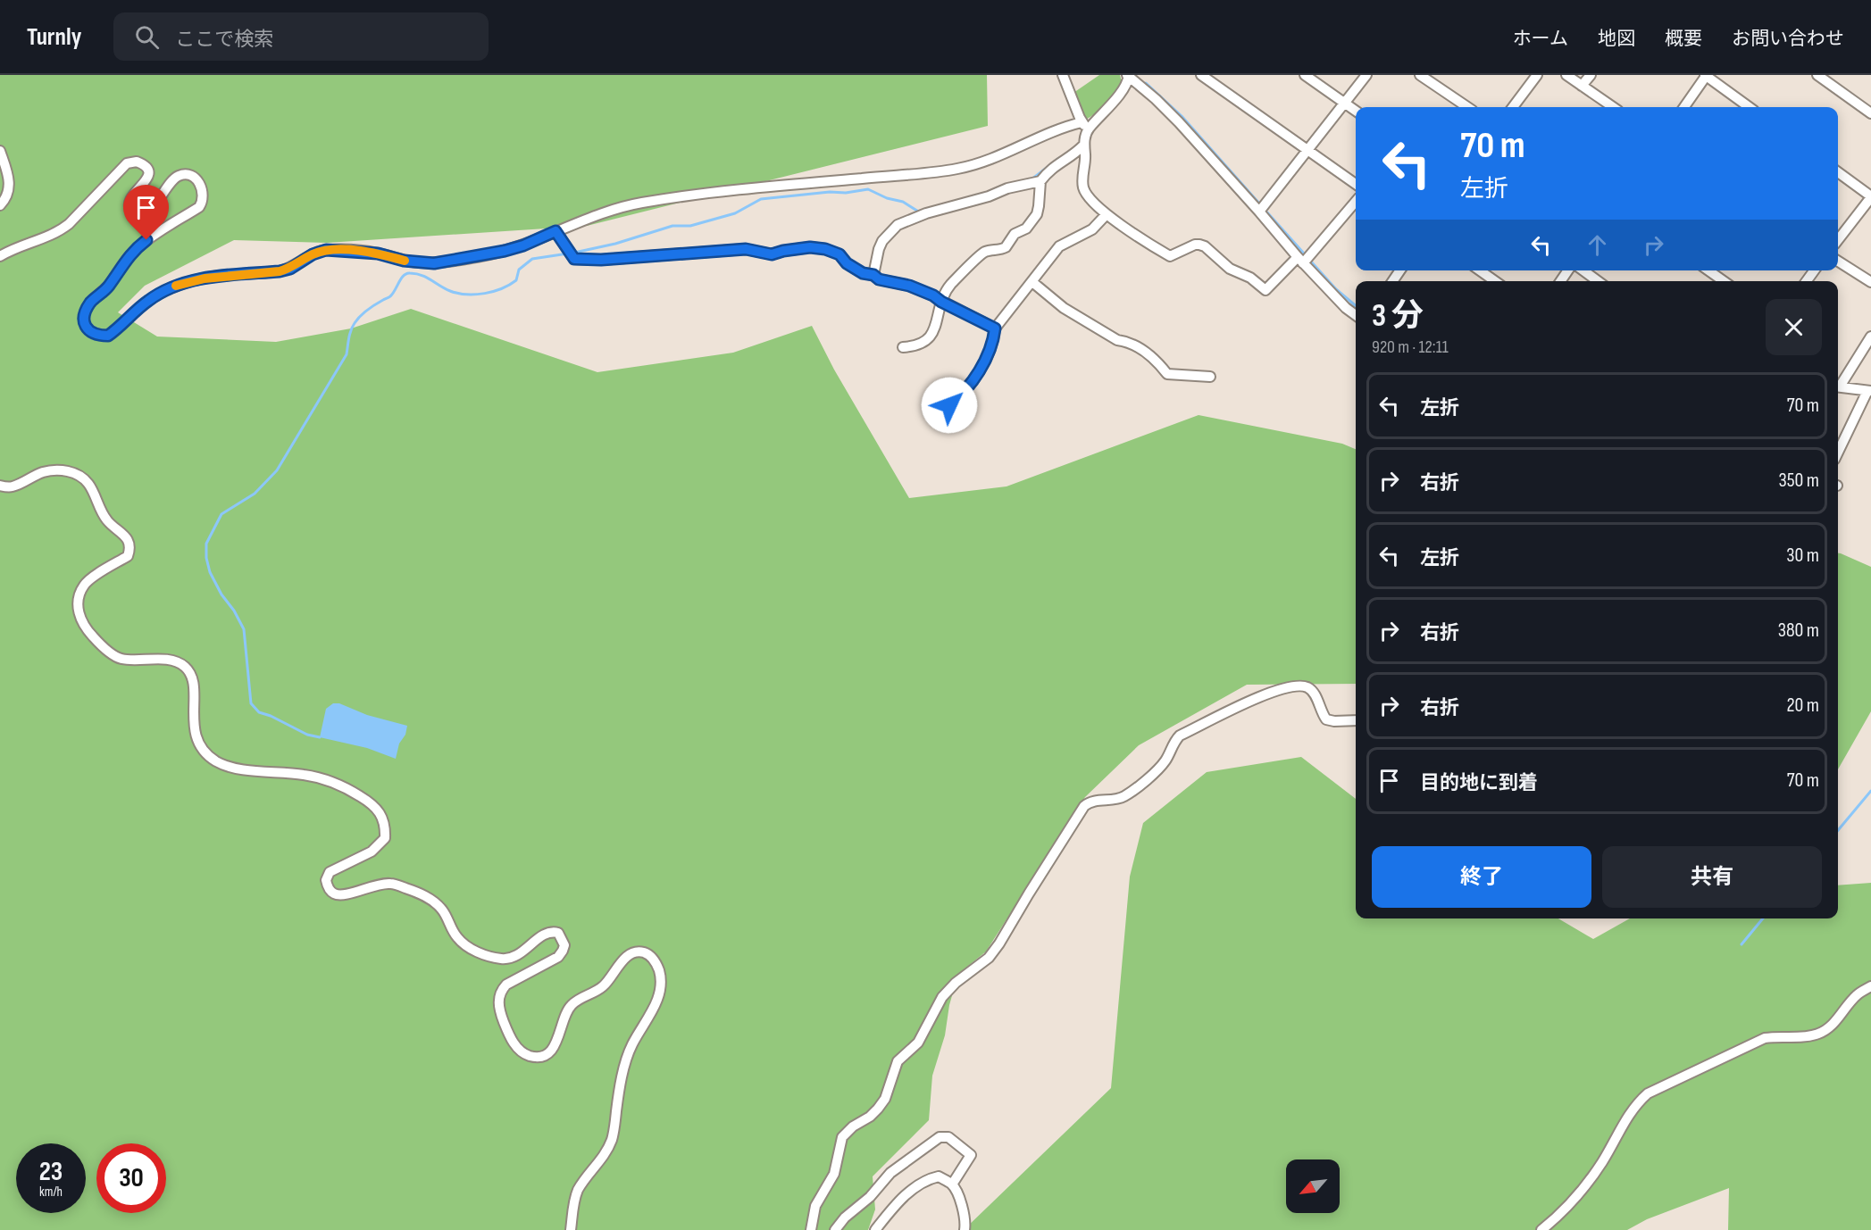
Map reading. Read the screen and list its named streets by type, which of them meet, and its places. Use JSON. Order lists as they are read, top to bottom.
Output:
{
  "north": "bottom left",
  "page": {
    "header": "Turnly",
    "search": "ここで検索",
    "nav": [
      "ホーム",
      "地図",
      "概要",
      "お問い合わせ"
    ],
    "turn": ["70 m", "左折"],
    "heading": ["3 分", "920 m · 12:11"],
    "list": [
      {
        "name": "左折",
        "value": "70 m"
      },
      {
        "name": "右折",
        "value": "350 m"
      },
      {
        "name": "左折",
        "value": "30 m"
      },
      {
        "name": "右折",
        "value": "380 m"
      },
      {
        "name": "右折",
        "value": "20 m"
      },
      {
        "name": "目的地に到着",
        "value": "70 m"
      }
    ],
    "buttons": ["終了", "共有"],
    "speed": "23 km/h",
    "limit": "30"
  }
}
